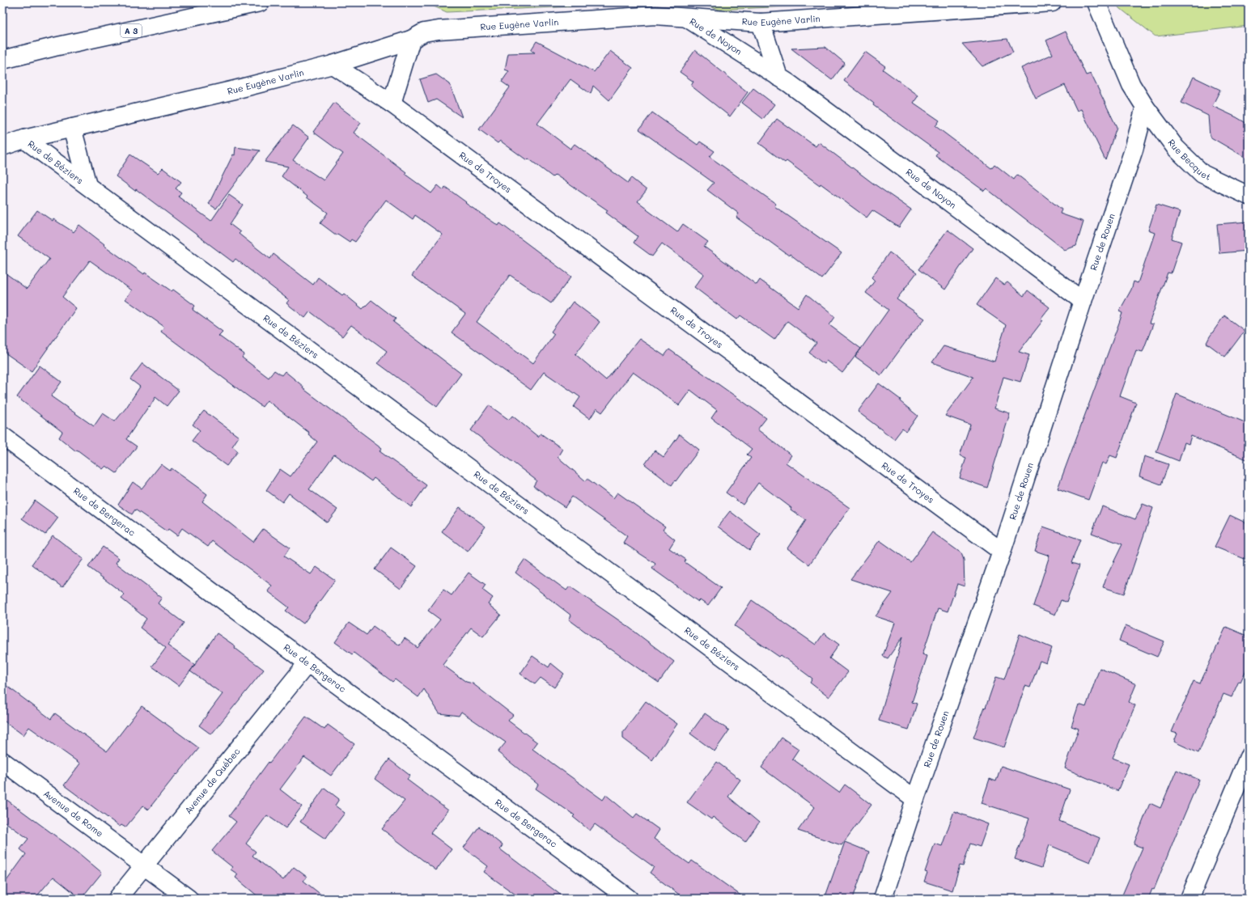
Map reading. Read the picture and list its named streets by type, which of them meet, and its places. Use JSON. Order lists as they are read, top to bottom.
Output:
{
  "streets": {
    "main road": [
      "Rue Eugène Varlin",
      "A 3",
      "Rue de Noyon",
      "Rue Becquet",
      "Rue de Béziers",
      "Rue de Troyes",
      "Rue de Rouen",
      "Rue de Bergerac",
      "Avenue de Québec",
      "Avenue de Rome"
    ]
  },
  "crossings": [
    ["Rue Eugène Varlin", "Rue de Noyon"],
    ["Rue Eugène Varlin", "Rue de Béziers"],
    ["Rue Eugène Varlin", "Rue de Troyes"],
    ["Rue de Noyon", "Rue de Rouen"],
    ["Rue Becquet", "Rue de Rouen"],
    ["Rue de Béziers", "Rue de Rouen"],
    ["Rue de Troyes", "Rue de Rouen"],
    ["Rue de Bergerac", "Avenue de Québec"],
    ["Avenue de Québec", "Avenue de Rome"]
  ]
}
